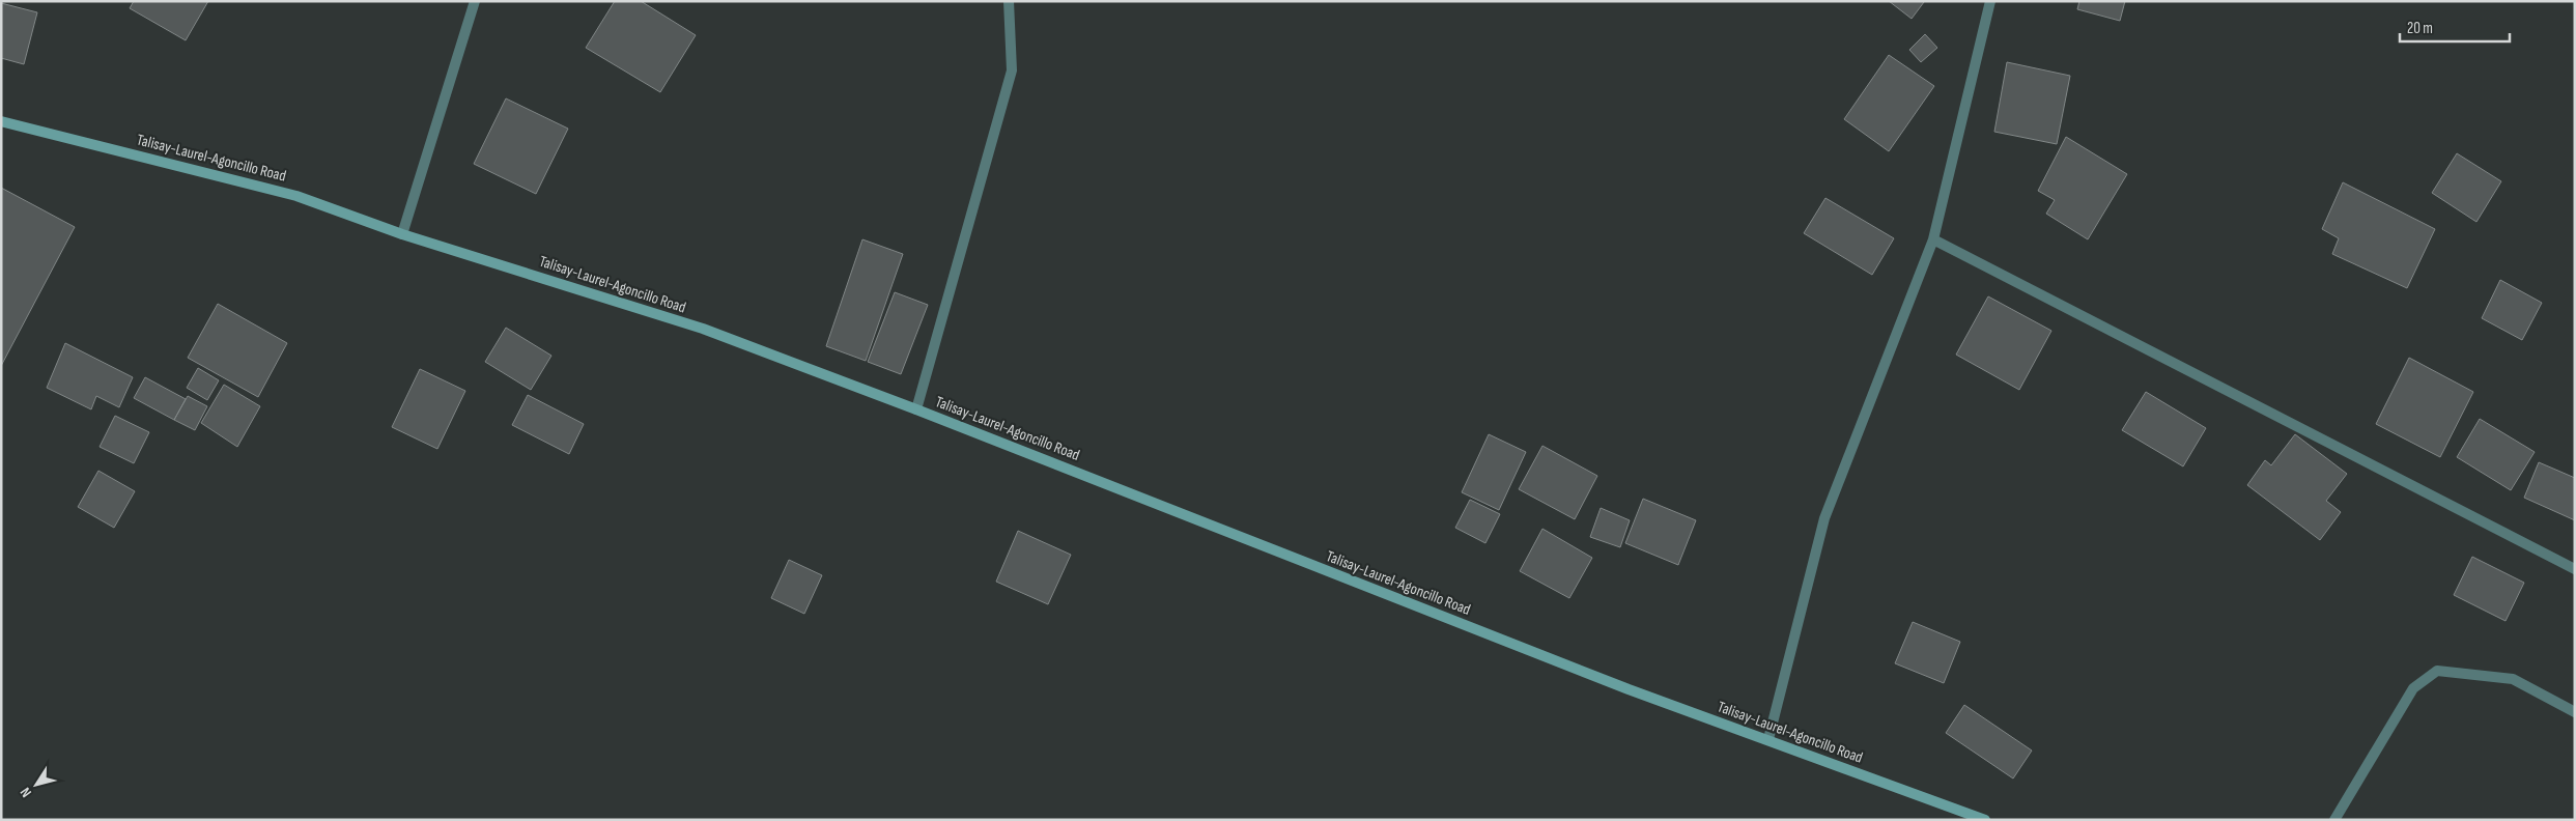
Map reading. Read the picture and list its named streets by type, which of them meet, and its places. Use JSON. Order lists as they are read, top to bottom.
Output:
{
  "streets": {
    "main road": ["Talisay-Laurel-Agoncillo Road"]
  },
  "scale_bar": "20 m",
  "north": "bottom left"
}
